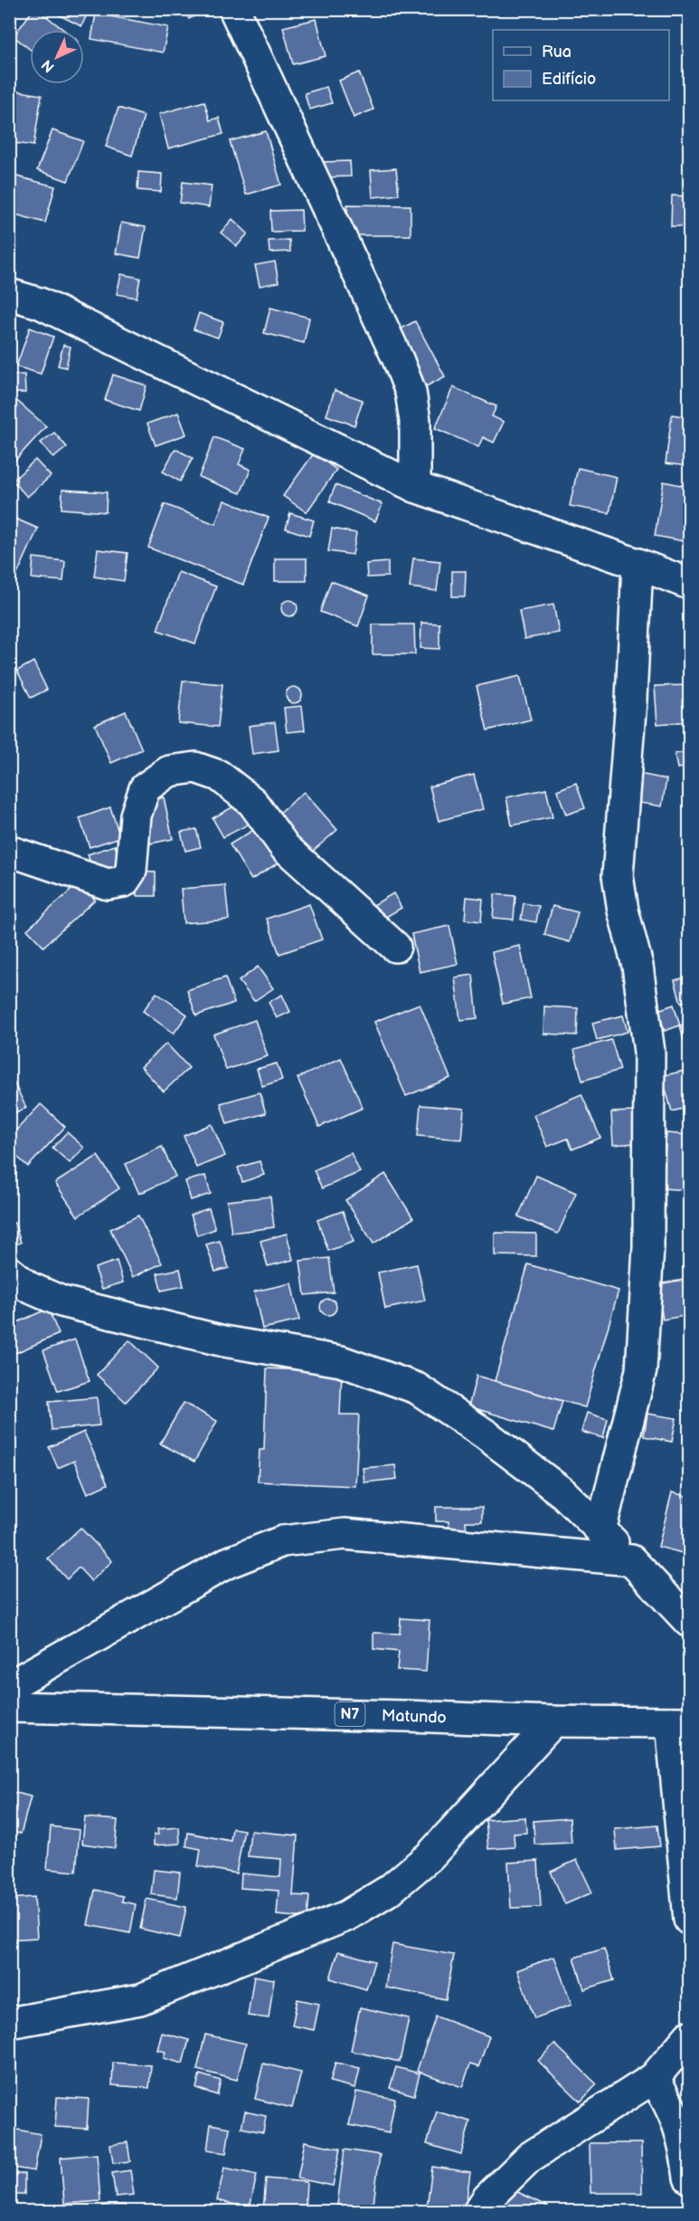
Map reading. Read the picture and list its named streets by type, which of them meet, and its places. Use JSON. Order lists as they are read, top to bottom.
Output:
{
  "streets": {
    "street": ["N7", "Matundo"]
  },
  "legend": ["Rua", "Edifício"],
  "north": "bottom left"
}
